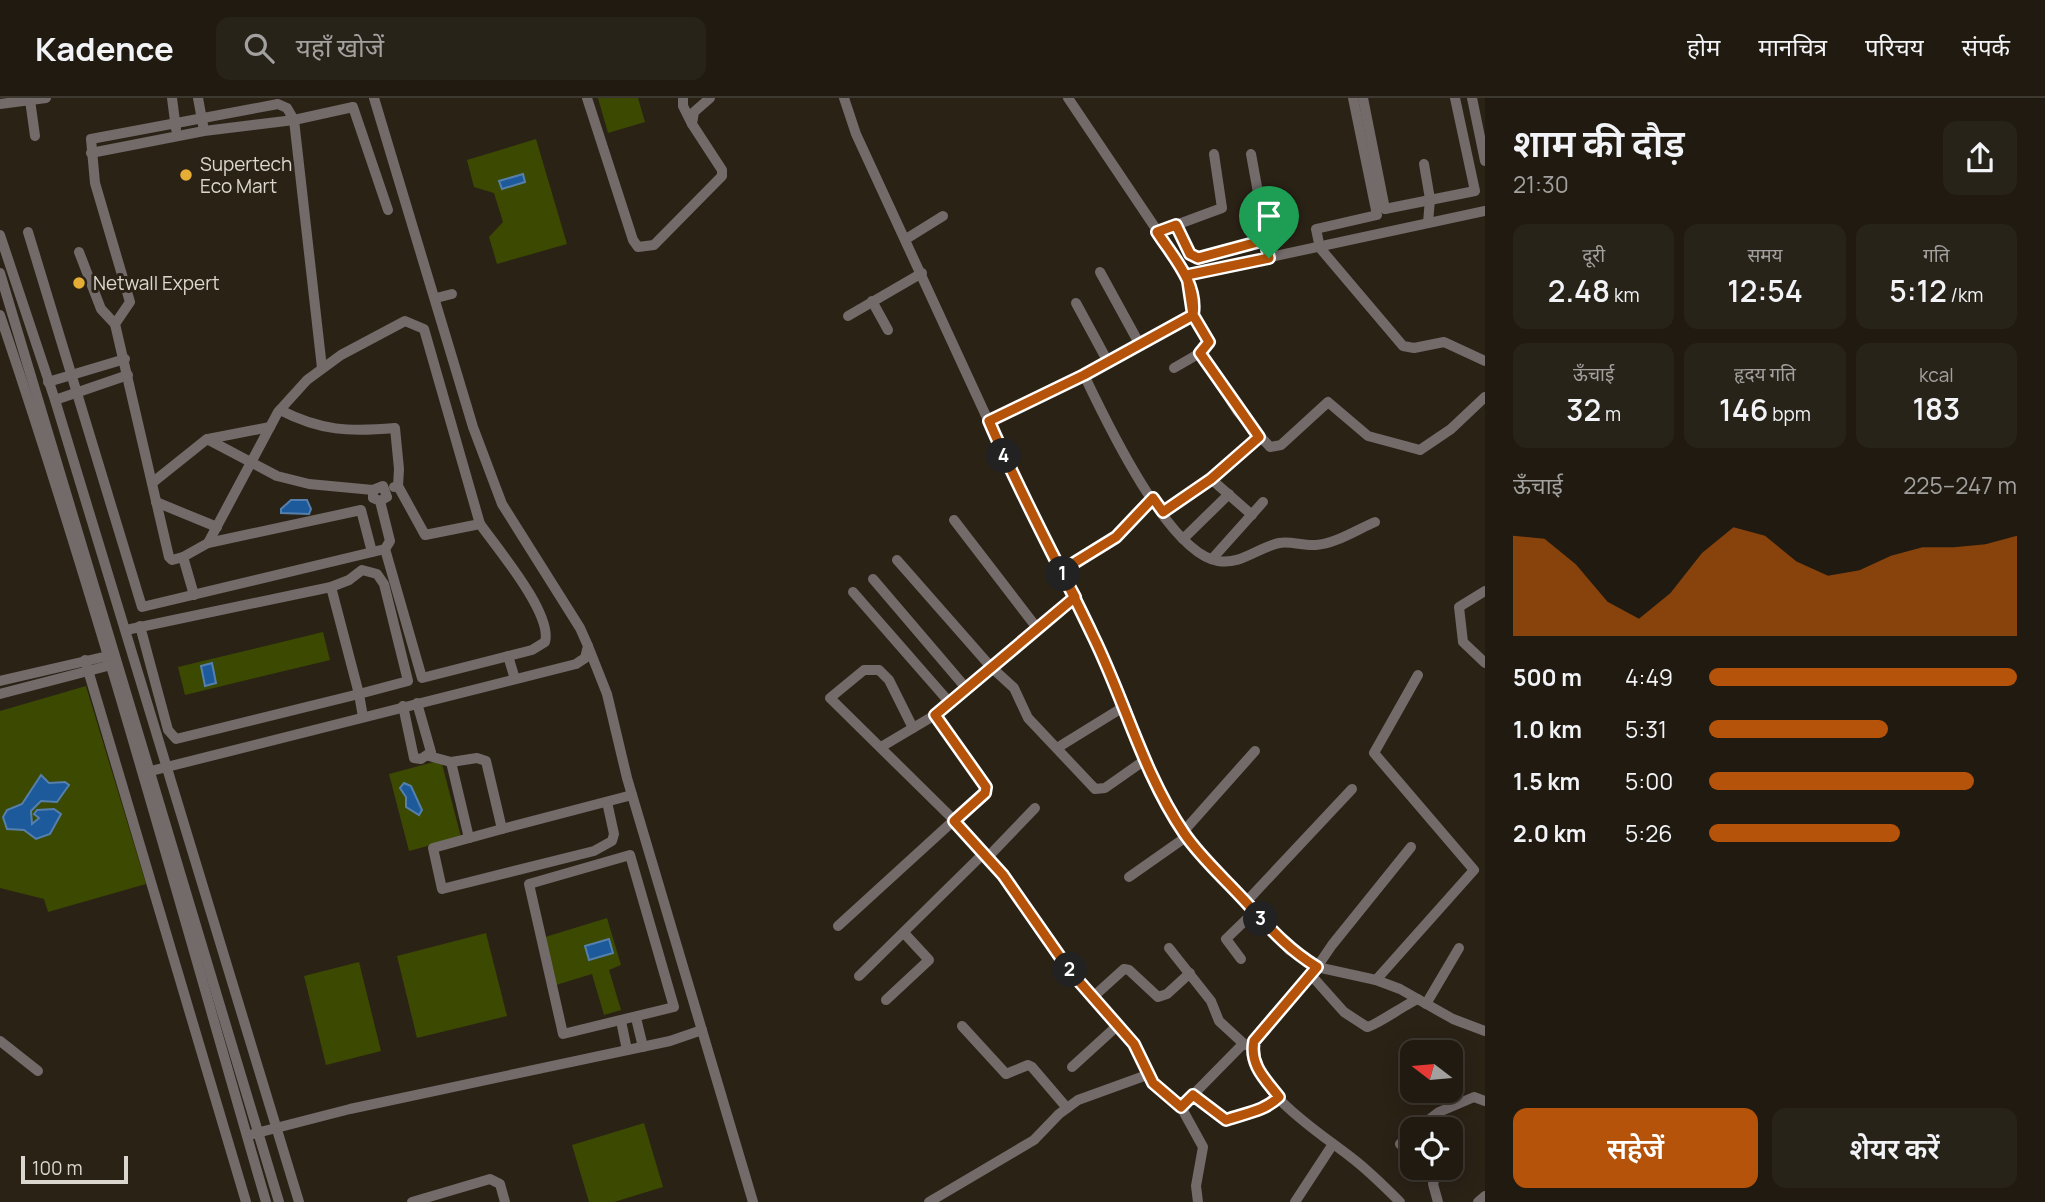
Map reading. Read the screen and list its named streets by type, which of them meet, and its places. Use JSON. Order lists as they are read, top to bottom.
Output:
{
  "places": ["Supertech Eco Mart", "Netwall Expert"],
  "scale_bar": "100 m",
  "north": "left",
  "page": {
    "header": "Kadence",
    "search": "यहाँ खोजें",
    "nav": [
      "होम",
      "मानचित्र",
      "परिचय",
      "संपर्क"
    ],
    "heading": ["शाम की दौड़", "21:30"],
    "stats": [
      ["दूरी", "2.48 km"],
      ["समय", "12:54"],
      ["गति", "5:12 /km"],
      ["ऊँचाई", "32 m"],
      ["हृदय गति", "146 bpm"],
      ["kcal", "183"]
    ],
    "pins": [
      "4",
      "1",
      "3",
      "2"
    ],
    "chart": ["ऊँचाई", "225–247 m"],
    "list": [
      {
        "name": "500 m",
        "note": "4:49"
      },
      {
        "name": "1.0 km",
        "note": "5:31"
      },
      {
        "name": "1.5 km",
        "note": "5:00"
      },
      {
        "name": "2.0 km",
        "note": "5:26"
      }
    ],
    "buttons": ["सहेजें", "शेयर करें"],
    "scale": "100 m"
  }
}
